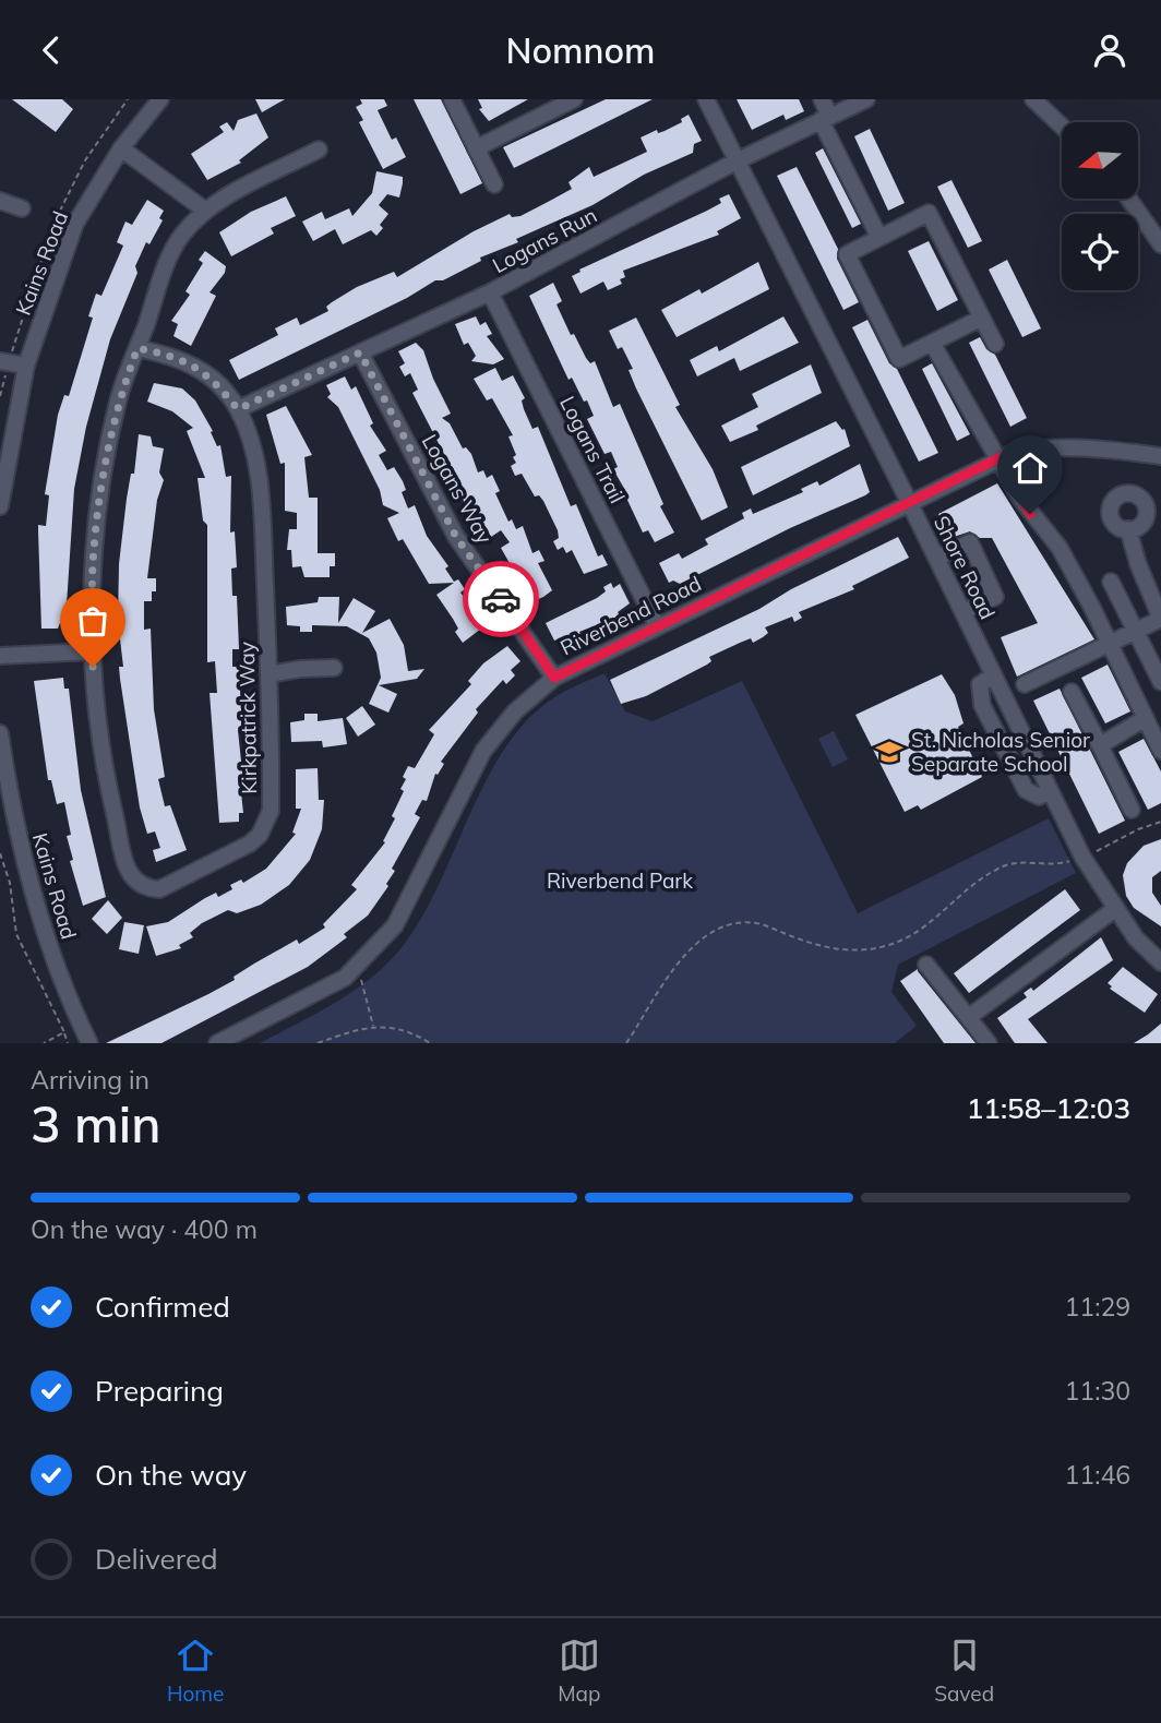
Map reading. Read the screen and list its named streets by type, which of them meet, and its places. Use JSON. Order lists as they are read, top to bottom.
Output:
{
  "streets": {
    "street": [
      "Logans Run",
      "Kains Road",
      "Logans Trail",
      "Logans Way",
      "Shore Road",
      "Riverbend Road",
      "Kirkpatrick Way"
    ]
  },
  "crossings": [
    ["Logans Run", "Logans Trail"],
    ["Logans Run", "Logans Way"],
    ["Logans Run", "Shore Road"],
    ["Logans Run", "Kirkpatrick Way"],
    ["Logans Trail", "Riverbend Road"],
    ["Logans Way", "Riverbend Road"],
    ["Shore Road", "Riverbend Road"]
  ],
  "parks": ["Riverbend Park"],
  "places": {
    "school or university": ["St. Nicholas Senior Separate School"]
  },
  "north": "left",
  "page": {
    "header": "Nomnom",
    "heading": ["3 min", "Arriving in", "11:58–12:03"],
    "bar": "On the way · 400 m",
    "list": [
      ["Confirmed", "11:29"],
      ["Preparing", "11:30"],
      ["On the way", "11:46"],
      "Delivered"
    ],
    "tabs": ["Home", "Map", "Saved"]
  }
}
